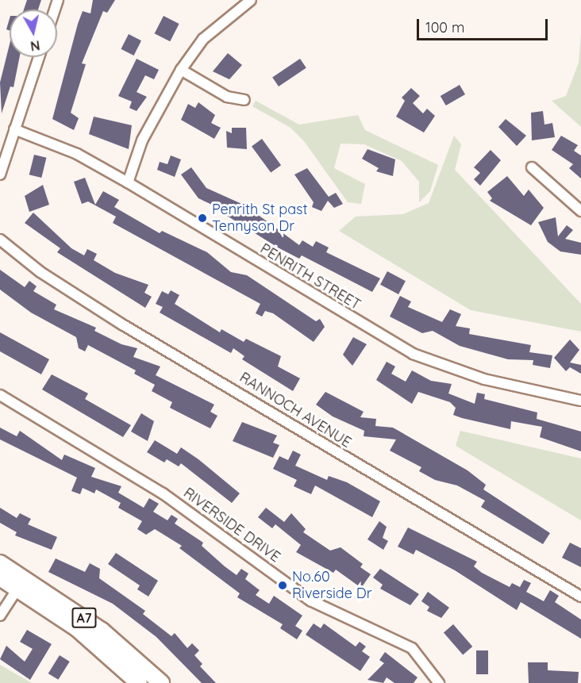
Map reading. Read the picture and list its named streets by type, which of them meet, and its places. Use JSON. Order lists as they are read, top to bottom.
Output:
{
  "streets": {
    "highway": ["A7"],
    "street": ["PENRITH STREET", "RANNOCH AVENUE", "RIVERSIDE DRIVE"]
  },
  "places": ["Penrith St past Tennyson Dr", "No.60 Riverside Dr"],
  "scale_bar": "100 m",
  "north": "bottom"
}
